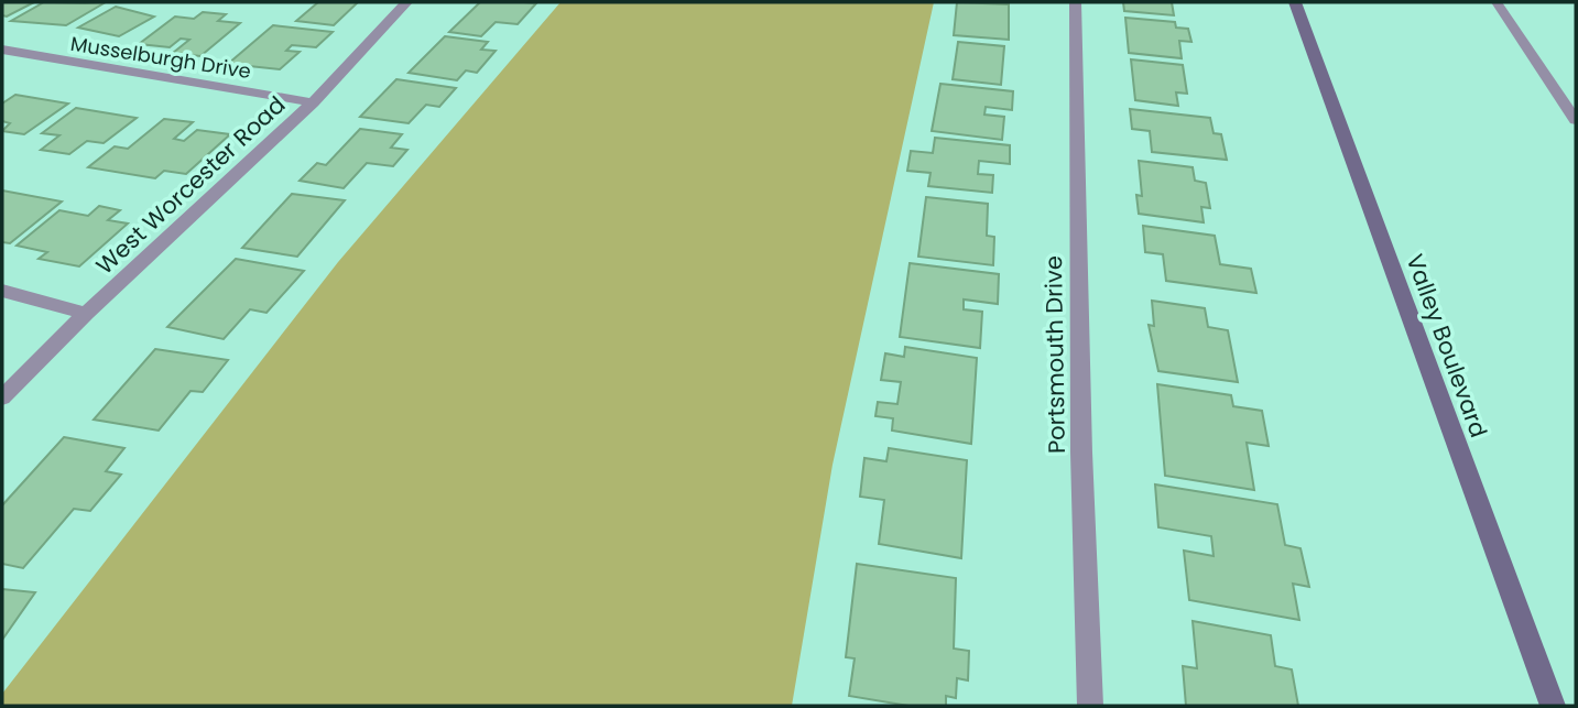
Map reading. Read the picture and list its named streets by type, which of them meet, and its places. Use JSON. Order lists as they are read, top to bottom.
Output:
{
  "streets": {
    "street": [
      "Musselburgh Drive",
      "West Worcester Road",
      "Valley Boulevard",
      "Portsmouth Drive"
    ]
  },
  "crossings": [
    ["Musselburgh Drive", "West Worcester Road"]
  ]
}
